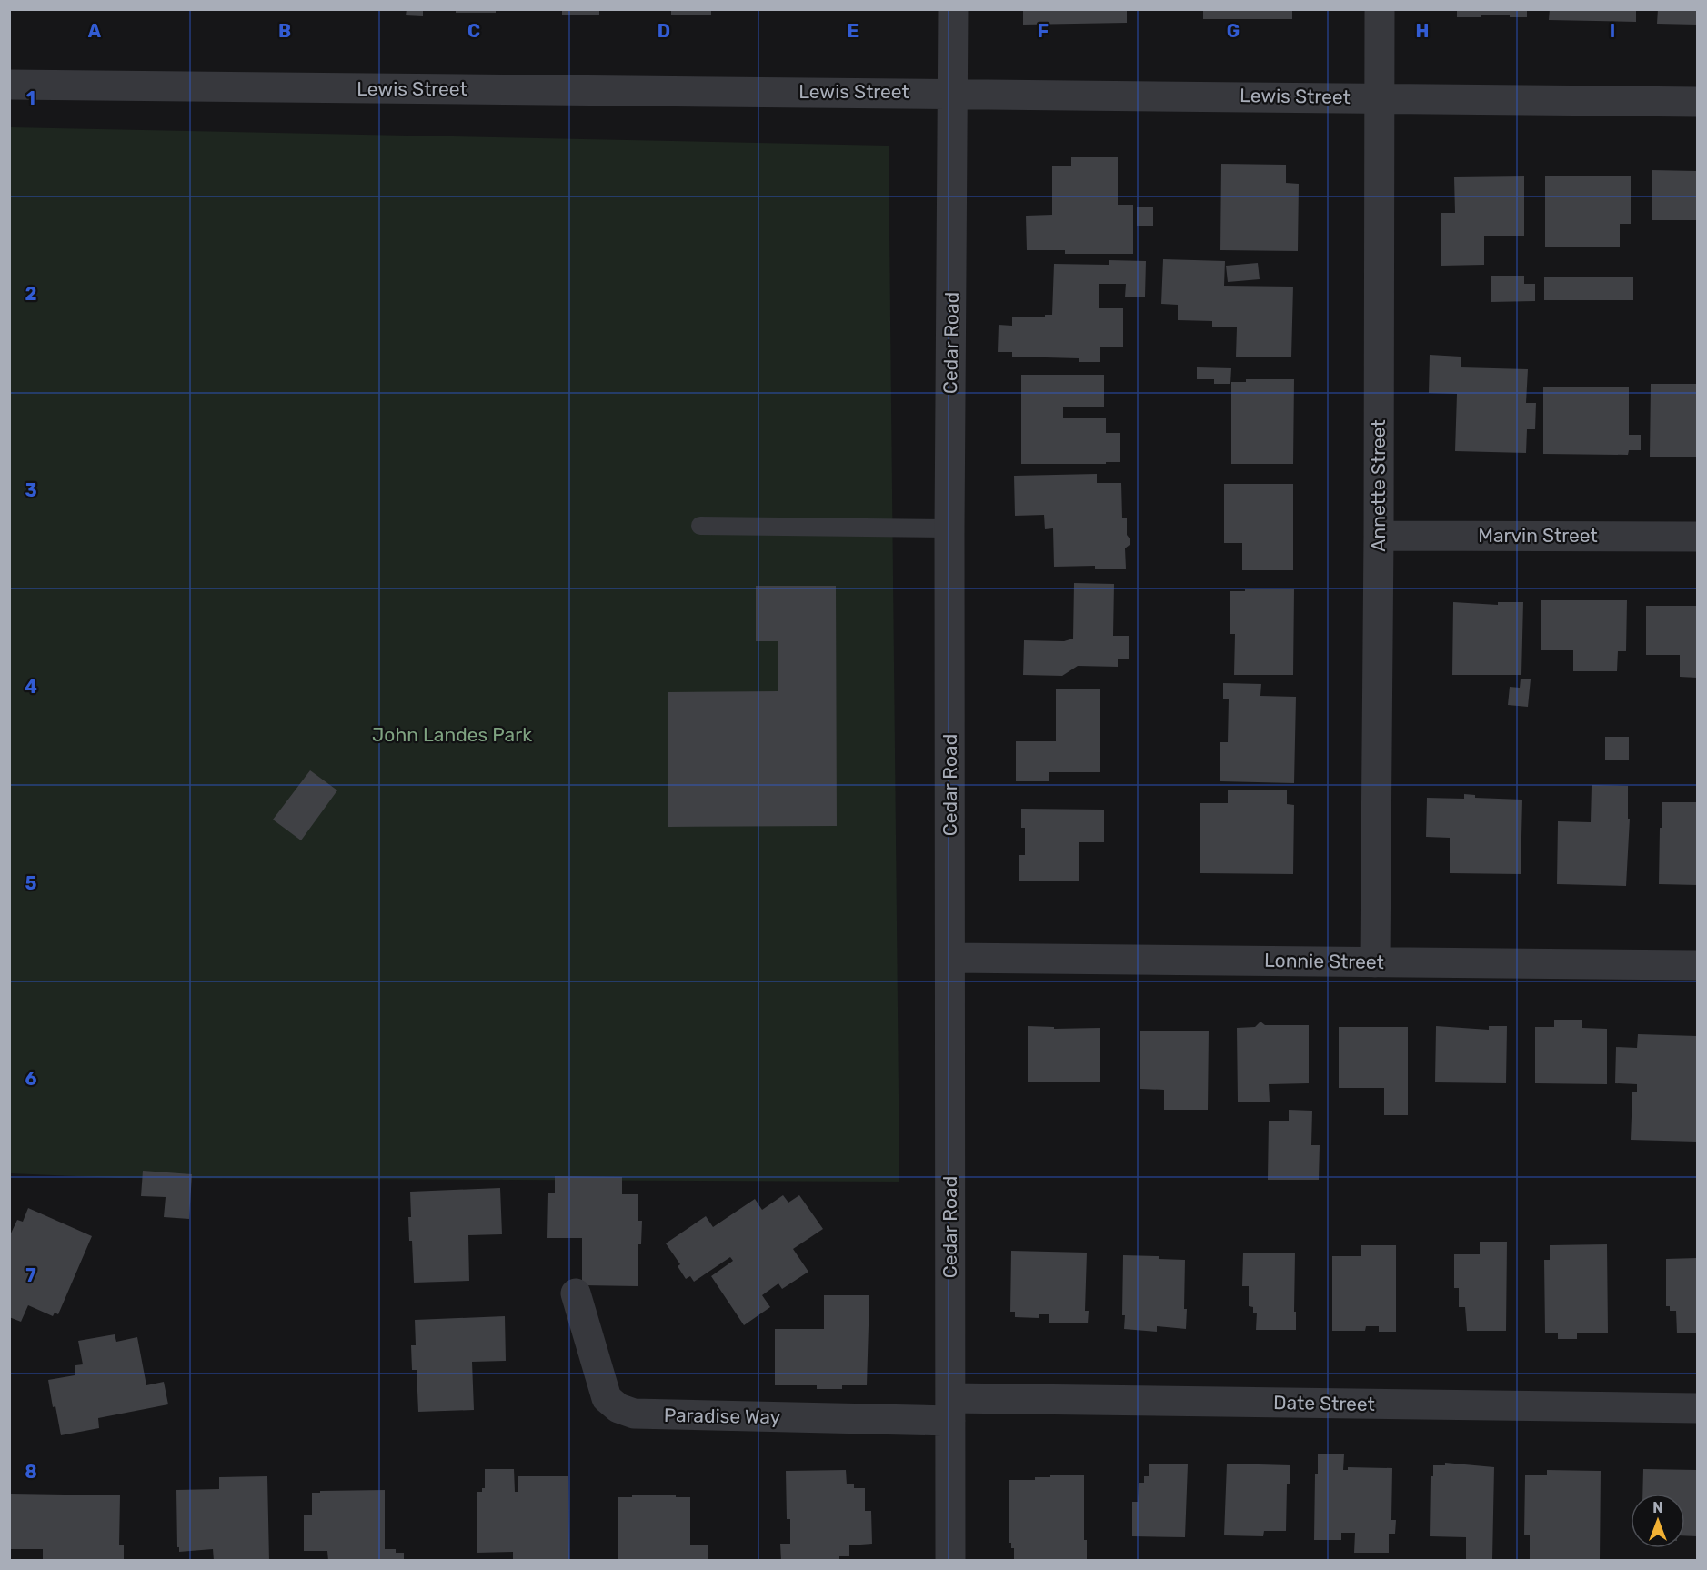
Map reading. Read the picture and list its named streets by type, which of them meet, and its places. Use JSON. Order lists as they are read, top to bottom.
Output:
{
  "streets": {
    "street": [
      "Lewis Street",
      "Cedar Road",
      "Annette Street",
      "Marvin Street",
      "Lonnie Street",
      "Date Street",
      "Paradise Way"
    ]
  },
  "crossings": [
    ["Lewis Street", "Cedar Road"],
    ["Lewis Street", "Annette Street"],
    ["Cedar Road", "Lonnie Street"],
    ["Cedar Road", "Date Street"],
    ["Cedar Road", "Paradise Way"],
    ["Annette Street", "Marvin Street"],
    ["Annette Street", "Lonnie Street"],
    ["Date Street", "Paradise Way"]
  ],
  "parks": ["John Landes Park"],
  "north": "top",
  "grid": {
    "columns": [
      "A",
      "B",
      "C",
      "D",
      "E",
      "F",
      "G",
      "H",
      "I"
    ],
    "rows": [
      "1",
      "2",
      "3",
      "4",
      "5",
      "6",
      "7",
      "8"
    ]
  }
}
